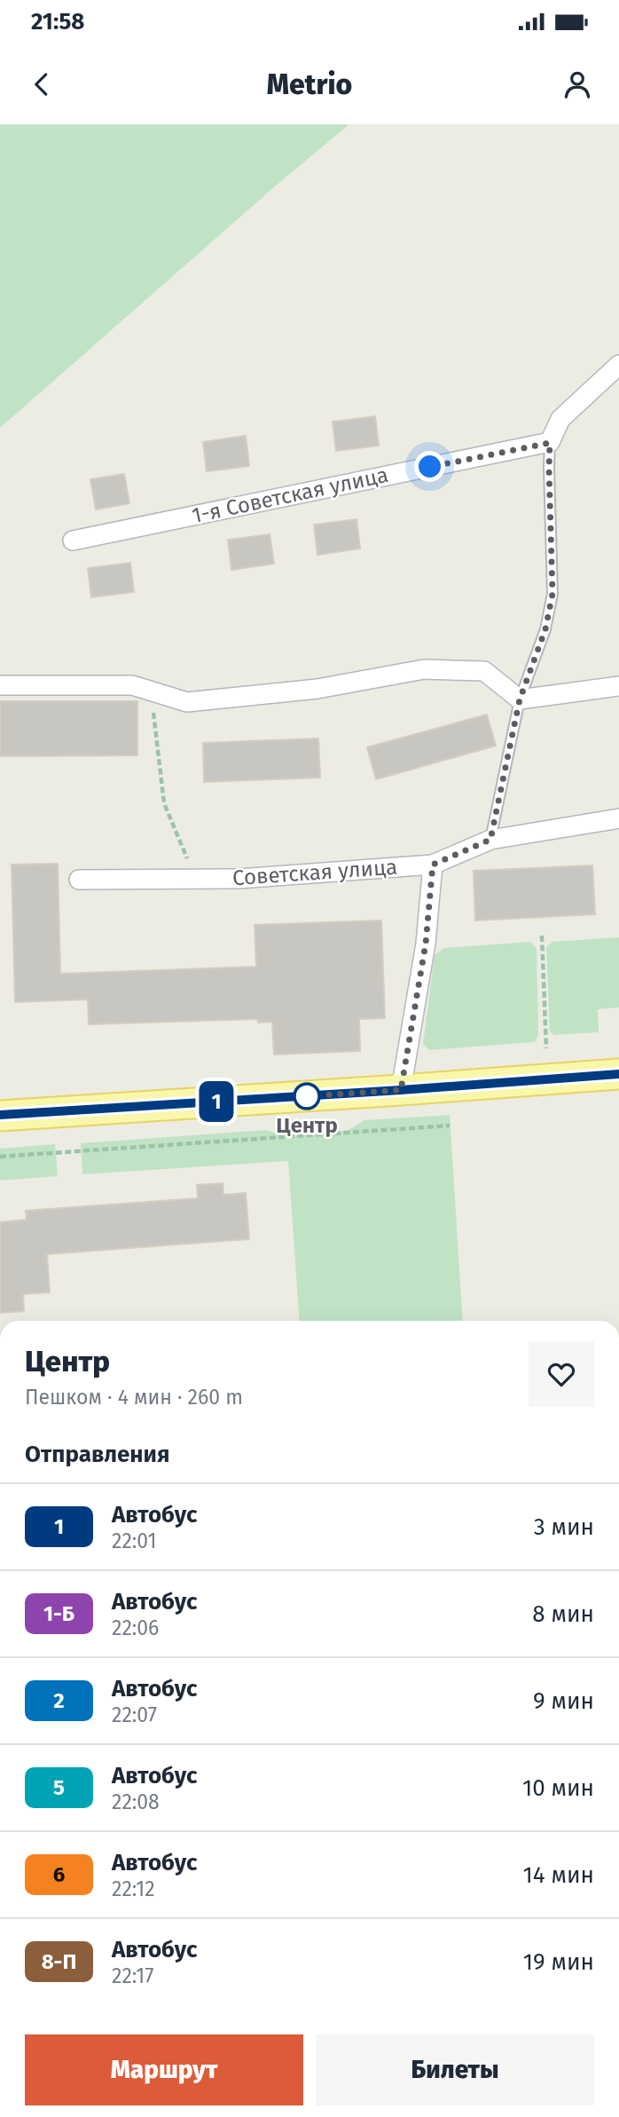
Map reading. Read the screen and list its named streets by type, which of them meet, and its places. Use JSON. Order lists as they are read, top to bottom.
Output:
{
  "streets": {
    "street": ["1-я Советская улица", "Советская улица"]
  },
  "places": ["Центр"],
  "lines": ["bus line 1"],
  "page": {
    "status": "21:58",
    "header": "Metrio",
    "on_map": "1",
    "heading": [
      ["Центр", "Пешком · 4 мин · 260 m"],
      "Отправления"
    ],
    "list": [
      {
        "mark": "1",
        "name": "Автобус",
        "note": "22:01",
        "value": "3 мин"
      },
      {
        "mark": "1-Б",
        "name": "Автобус",
        "note": "22:06",
        "value": "8 мин"
      },
      {
        "mark": "2",
        "name": "Автобус",
        "note": "22:07",
        "value": "9 мин"
      },
      {
        "mark": "5",
        "name": "Автобус",
        "note": "22:08",
        "value": "10 мин"
      },
      {
        "mark": "6",
        "name": "Автобус",
        "note": "22:12",
        "value": "14 мин"
      },
      {
        "mark": "8-П",
        "name": "Автобус",
        "note": "22:17",
        "value": "19 мин"
      }
    ],
    "buttons": ["Маршрут", "Билеты"]
  }
}
